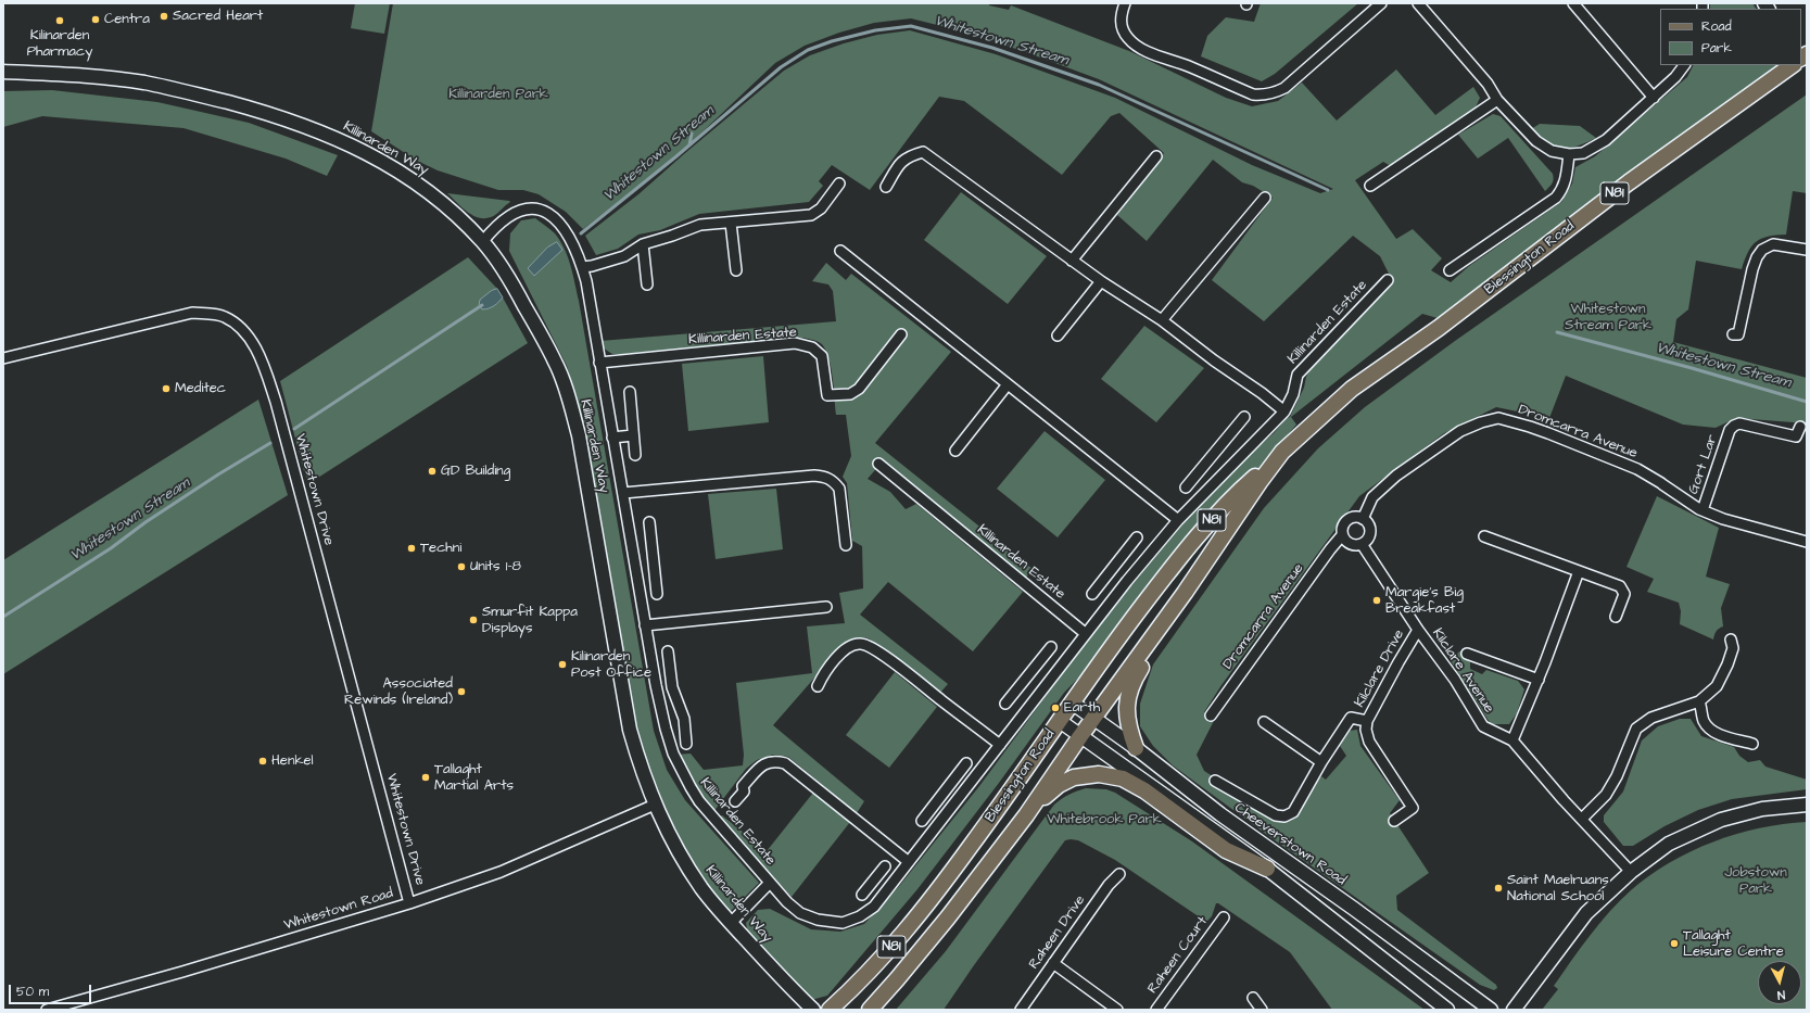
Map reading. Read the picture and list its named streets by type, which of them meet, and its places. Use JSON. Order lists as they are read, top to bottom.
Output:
{
  "streets": {
    "main road": ["N81", "Blessington Road"],
    "street": [
      "Killinarden Way",
      "Killinarden Estate",
      "Dromcarra Avenue",
      "Gort Lar",
      "Whitestown Drive",
      "Kilclare Drive",
      "Kilclare Avenue",
      "Cheeverstown Road",
      "Whitestown Road",
      "Raheen Drive",
      "Raheen Court"
    ]
  },
  "crossings": [
    ["Killinarden Way", "Killinarden Estate"],
    ["Killinarden Way", "Whitestown Road"],
    ["Blessington Road", "Cheeverstown Road"],
    ["Dromcarra Avenue", "Gort Lar"],
    ["Dromcarra Avenue", "Kilclare Avenue"],
    ["Whitestown Drive", "Whitestown Road"],
    ["Kilclare Drive", "Kilclare Avenue"]
  ],
  "water": ["Whitestown Stream"],
  "parks": [
    "Killinarden Park",
    "Whitestown Stream Park",
    "Whitebrook Park",
    "Jobstown Park"
  ],
  "places": [
    "Sacred Heart",
    "Centra",
    "Kilinarden Pharmacy",
    "Meditec",
    "GD Building",
    "Techni",
    "Units 1-8",
    "Margie's Big Breakfast",
    "Smurfit Kappa Displays",
    "Kilinarden Post Office",
    "Associated Rewinds (Ireland)",
    "Earth",
    "Henkel",
    "Tallaght Martial Arts",
    "Saint Maelruans National School",
    "Tallaght Leisure Centre"
  ],
  "legend": ["Road", "Park"],
  "scale_bar": "50 m",
  "north": "bottom"
}
